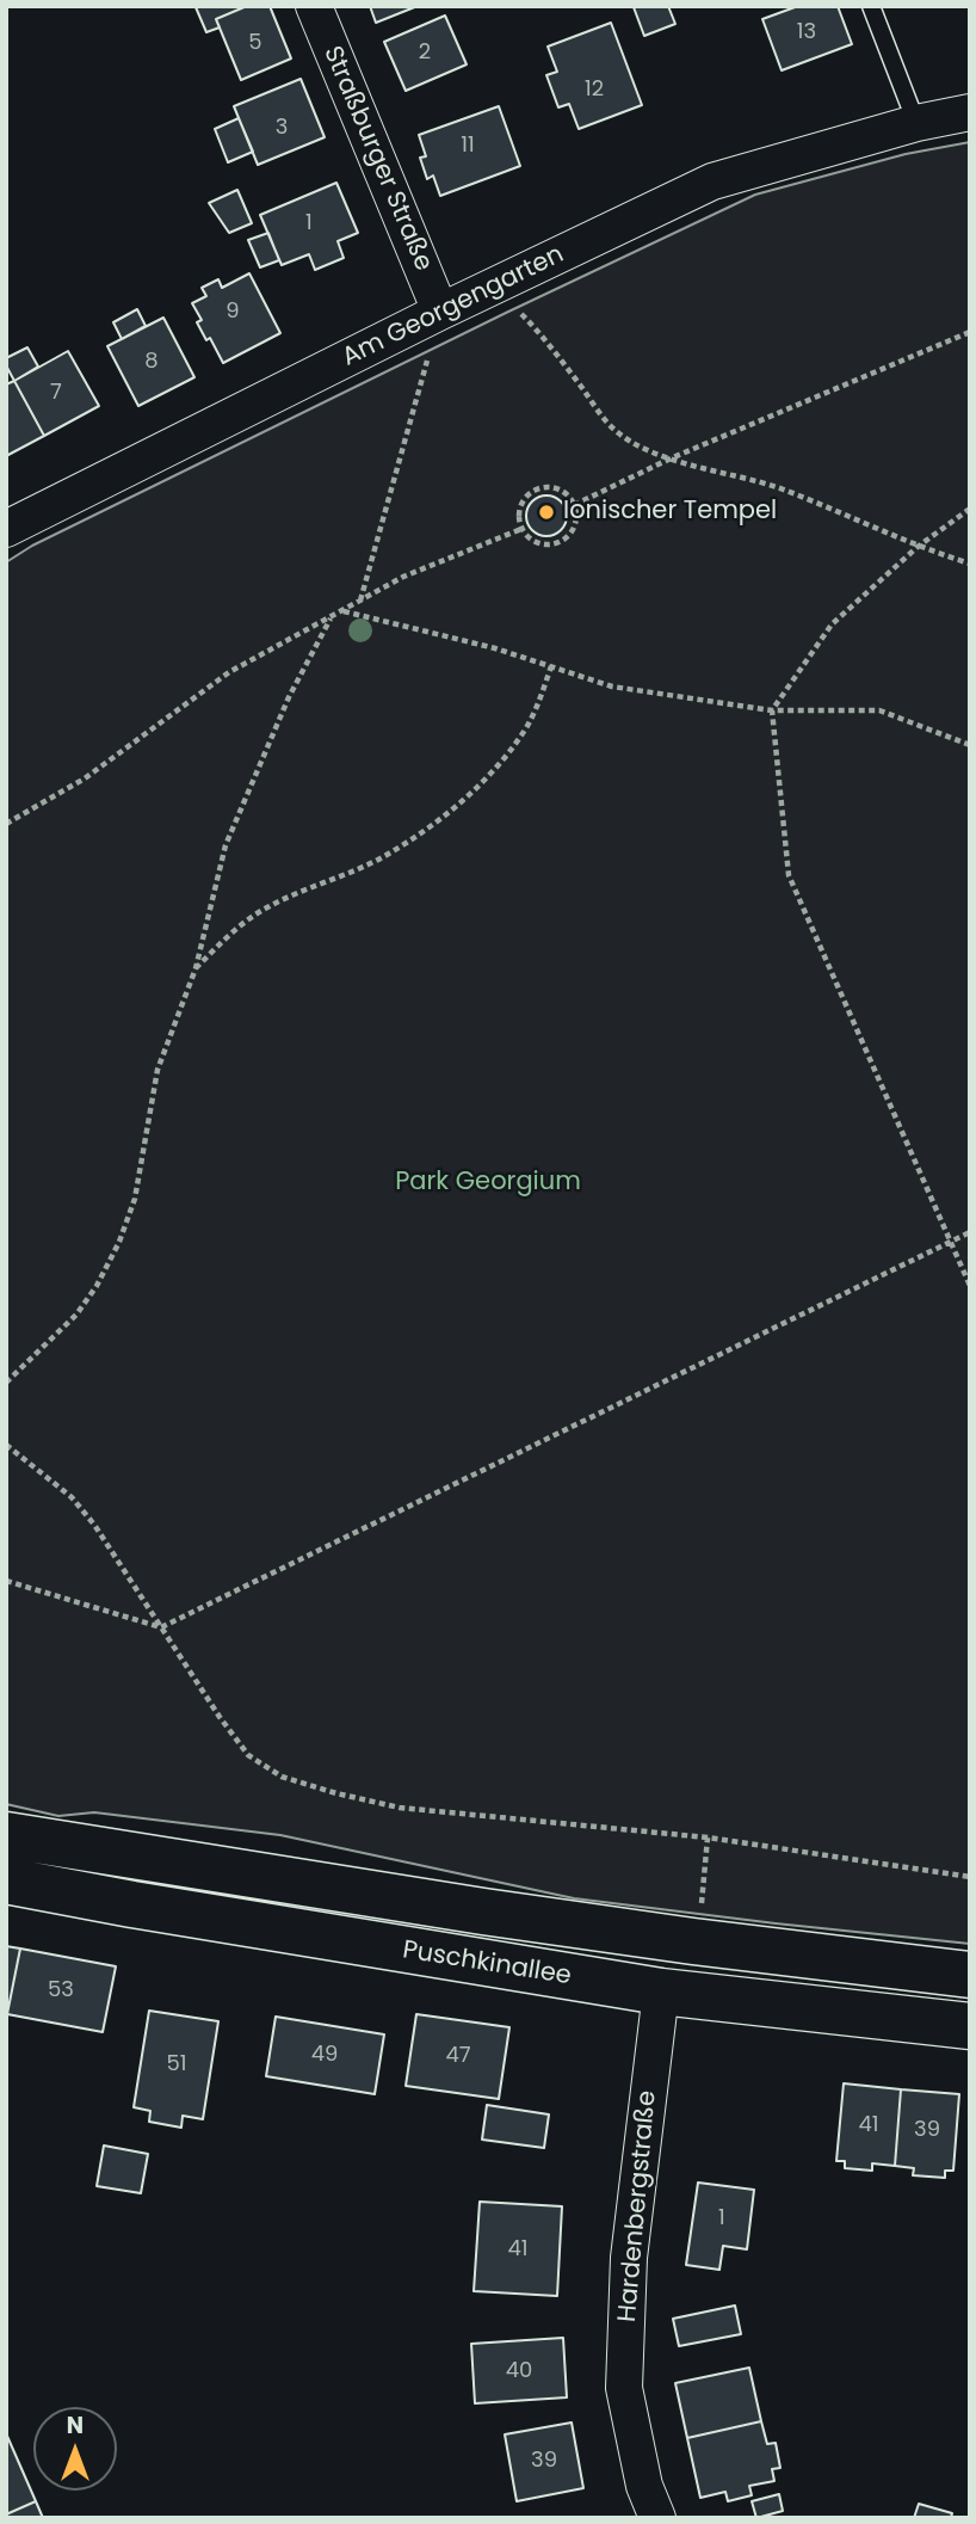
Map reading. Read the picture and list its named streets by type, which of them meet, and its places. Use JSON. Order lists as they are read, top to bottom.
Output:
{
  "streets": {
    "main road": ["Puschkinallee"],
    "street": ["Straßburger Straße", "Am Georgengarten", "Hardenbergstraße"]
  },
  "crossings": [
    ["Straßburger Straße", "Am Georgengarten"],
    ["Puschkinallee", "Hardenbergstraße"]
  ],
  "parks": ["Park Georgium"],
  "places": ["Ionischer Tempel"],
  "house_numbers": [
    "13",
    "5",
    "2",
    "12",
    "3",
    "11",
    "1",
    "9",
    "8",
    "7",
    "53",
    "49",
    "47",
    "51",
    "41",
    "39",
    "1",
    "41",
    "40",
    "39"
  ],
  "north": "top"
}
